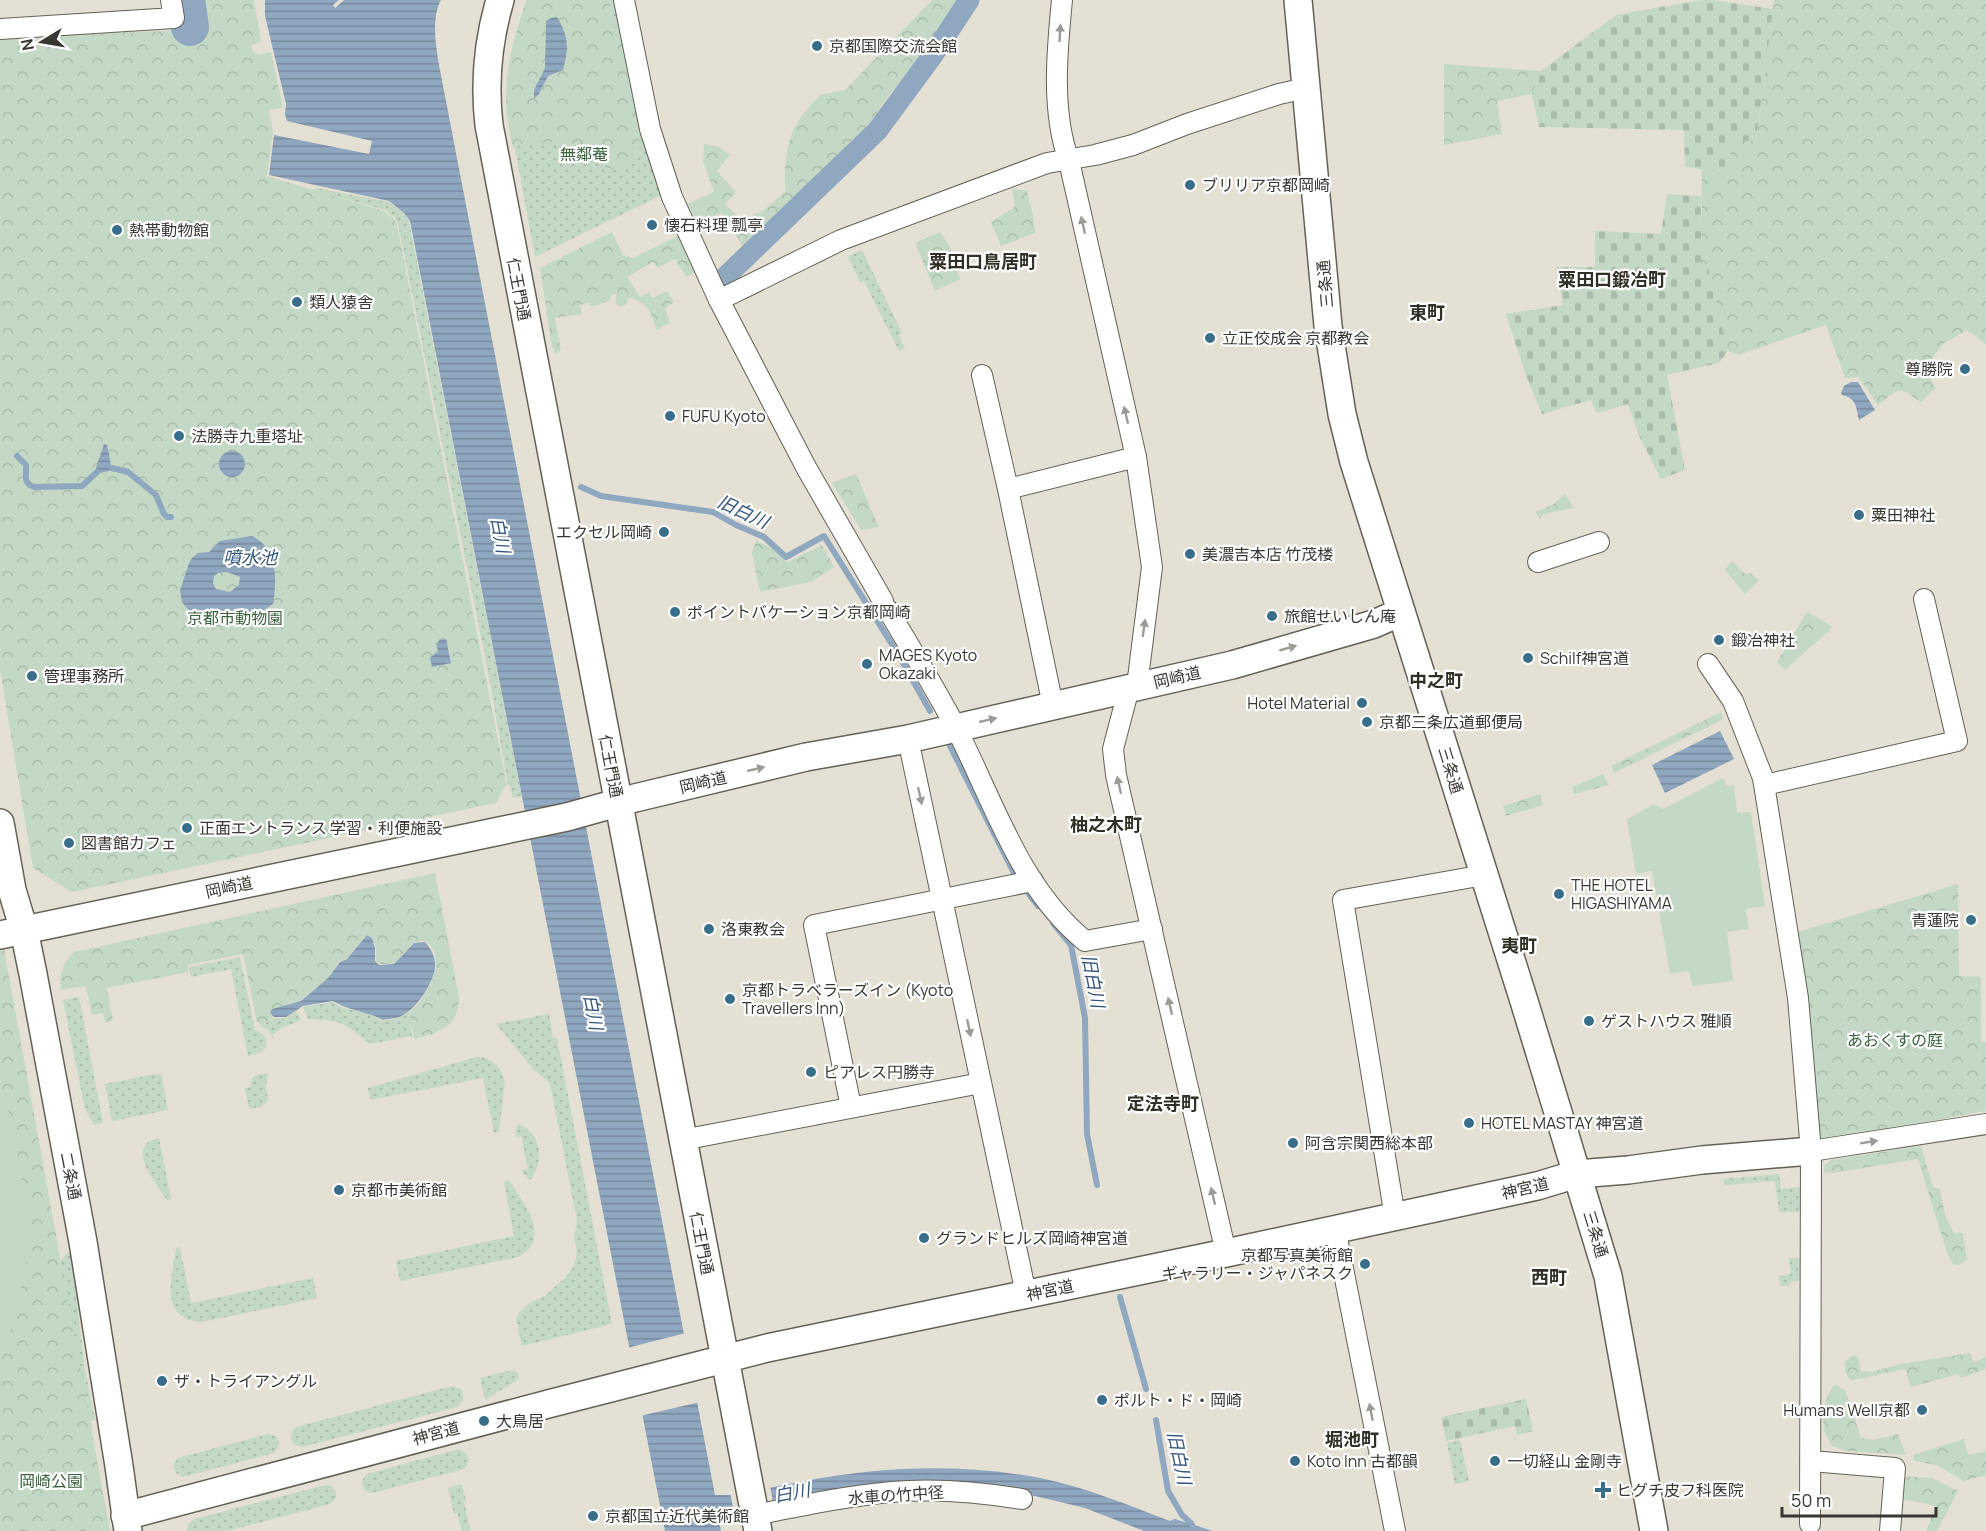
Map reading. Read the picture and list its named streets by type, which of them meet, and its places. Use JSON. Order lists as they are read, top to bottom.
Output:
{
  "streets": {
    "street": [
      "三条通",
      "仁王門通",
      "岡崎道",
      "二条通",
      "神宮道",
      "水車の竹中径"
    ]
  },
  "crossings": [
    ["三条通", "岡崎道"],
    ["三条通", "神宮道"],
    ["仁王門通", "岡崎道"],
    ["仁王門通", "神宮道"],
    ["仁王門通", "水車の竹中径"],
    ["岡崎道", "二条通"],
    ["二条通", "神宮道"]
  ],
  "one_way": ["岡崎道"],
  "districts": [
    "粟田口鳥居町",
    "粟田口鍛冶町",
    "東町",
    "中之町",
    "柚之木町",
    "夷町",
    "定法寺町",
    "西町",
    "堀池町"
  ],
  "water": ["旧白川", "白川", "噴水池"],
  "parks": [
    "無鄰菴",
    "京都市動物園",
    "あおくすの庭",
    "岡崎公園"
  ],
  "places": {
    "other": [
      "京都国際交流会館",
      "ブリリア京都岡崎",
      "懐石料理 瓢亭",
      "熱帯動物館",
      "類人猿舎",
      "立正佼成会 京都教会",
      "尊勝院",
      "FUFU Kyoto",
      "法勝寺九重塔址",
      "粟田神社",
      "エクセル岡崎",
      "美濃吉本店 竹茂楼",
      "ポイントバケーション京都岡崎",
      "旅館せいしん庵",
      "鍛冶神社",
      "Schilf神宮道",
      "MAGES Kyoto Okazaki",
      "管理事務所",
      "Hotel Material",
      "京都三条広道郵便局",
      "正面エントランス 学習・利便施設",
      "図書館カフェ",
      "THE HOTEL HIGASHIYAMA",
      "青蓮院",
      "洛東教会",
      "京都トラベラーズイン (Kyoto Travellers Inn)",
      "ゲストハウス 雅順",
      "ピアレス円勝寺",
      "HOTEL MASTAY 神宮道",
      "阿含宗関西総本部",
      "京都市美術館",
      "グランドヒルズ岡崎神宮道",
      "京都写真美術館 ギャラリー・ジャパネスク",
      "ザ・トライアングル",
      "ポルト・ド・岡崎",
      "Humans Well京都",
      "大鳥居",
      "Koto Inn 古都韻",
      "一切経山 金剛寺",
      "京都国立近代美術館"
    ],
    "health": ["ヒグチ皮フ科医院"]
  },
  "scale_bar": "50 m",
  "north": "left"
}
